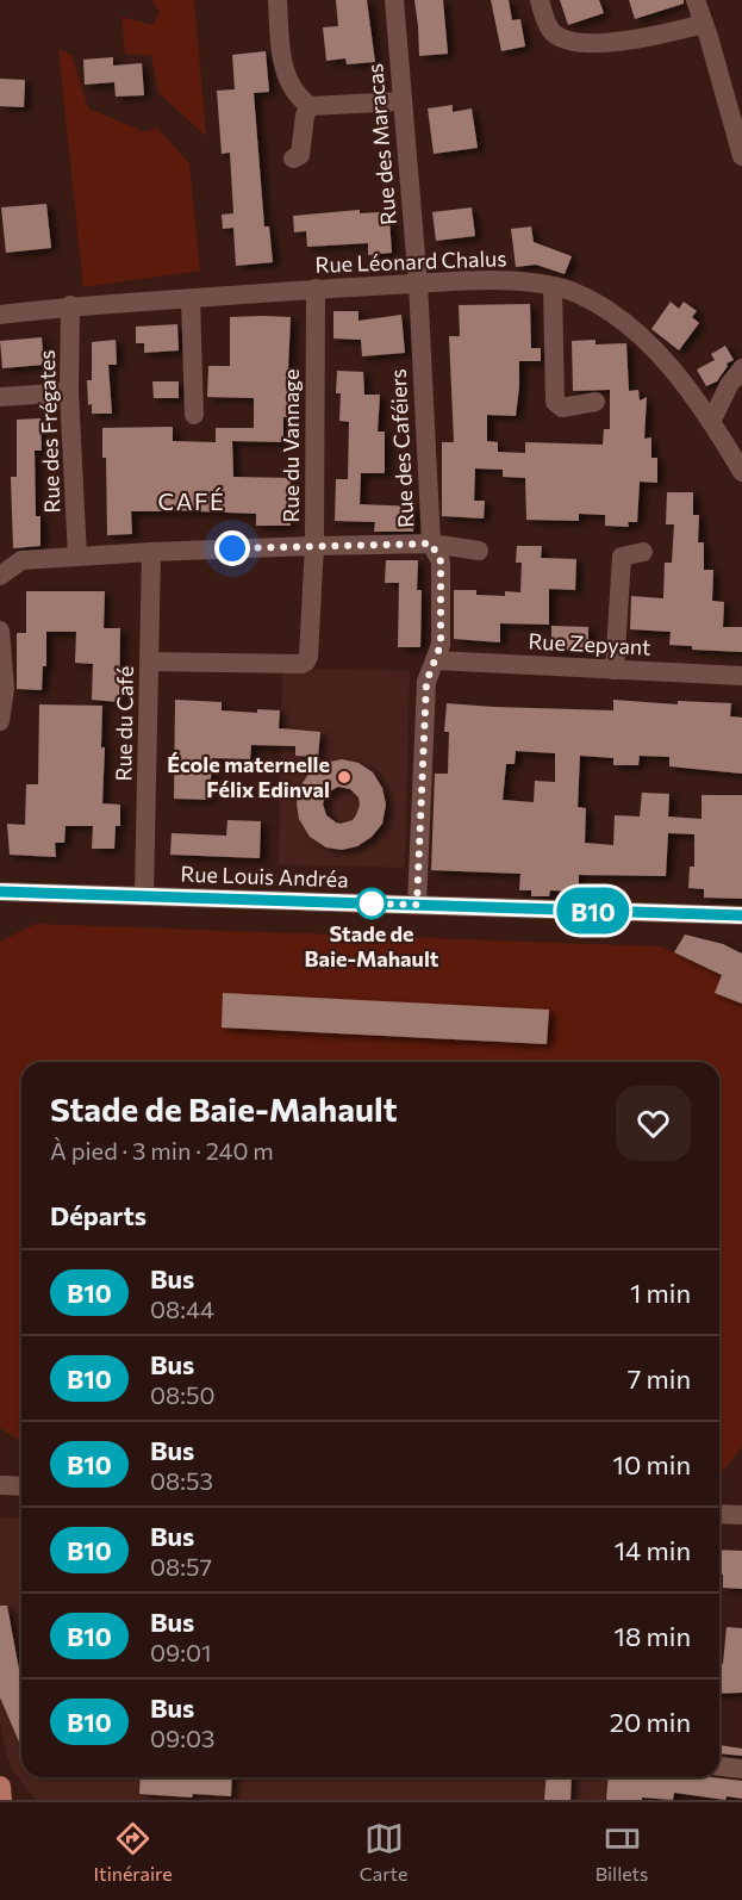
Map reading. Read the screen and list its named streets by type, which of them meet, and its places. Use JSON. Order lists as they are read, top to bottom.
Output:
{
  "streets": {
    "street": [
      "Rue des Maracas",
      "Rue Léonard Chalus",
      "Rue des Frégates",
      "Rue du Vannage",
      "Rue des Caféiers",
      "Rue Zepyant",
      "Rue du Café",
      "Rue Louis Andréa"
    ]
  },
  "crossings": [
    ["Rue des Maracas", "Rue Léonard Chalus"],
    ["Rue des Maracas", "Rue des Caféiers"],
    ["Rue Léonard Chalus", "Rue des Frégates"],
    ["Rue Léonard Chalus", "Rue du Vannage"],
    ["Rue Léonard Chalus", "Rue des Caféiers"],
    ["Rue du Vannage", "Rue du Café"],
    ["Rue des Caféiers", "Rue Zepyant"],
    ["Rue des Caféiers", "Rue Louis Andréa"],
    ["Rue du Café", "Rue Louis Andréa"]
  ],
  "districts": ["CAFÉ"],
  "places": ["École maternelle Félix Edinval", "Stade de Baie-Mahault"],
  "lines": ["bus line B10"],
  "page": {
    "on_map": "B10",
    "heading": [
      ["Stade de Baie-Mahault", "À pied · 3 min · 240 m"],
      "Départs"
    ],
    "list": [
      {
        "mark": "B10",
        "name": "Bus",
        "note": "08:44",
        "value": "1 min"
      },
      {
        "mark": "B10",
        "name": "Bus",
        "note": "08:50",
        "value": "7 min"
      },
      {
        "mark": "B10",
        "name": "Bus",
        "note": "08:53",
        "value": "10 min"
      },
      {
        "mark": "B10",
        "name": "Bus",
        "note": "08:57",
        "value": "14 min"
      },
      {
        "mark": "B10",
        "name": "Bus",
        "note": "09:01",
        "value": "18 min"
      },
      {
        "mark": "B10",
        "name": "Bus",
        "note": "09:03",
        "value": "20 min"
      }
    ],
    "tabs": ["Itinéraire", "Carte", "Billets"]
  }
}
